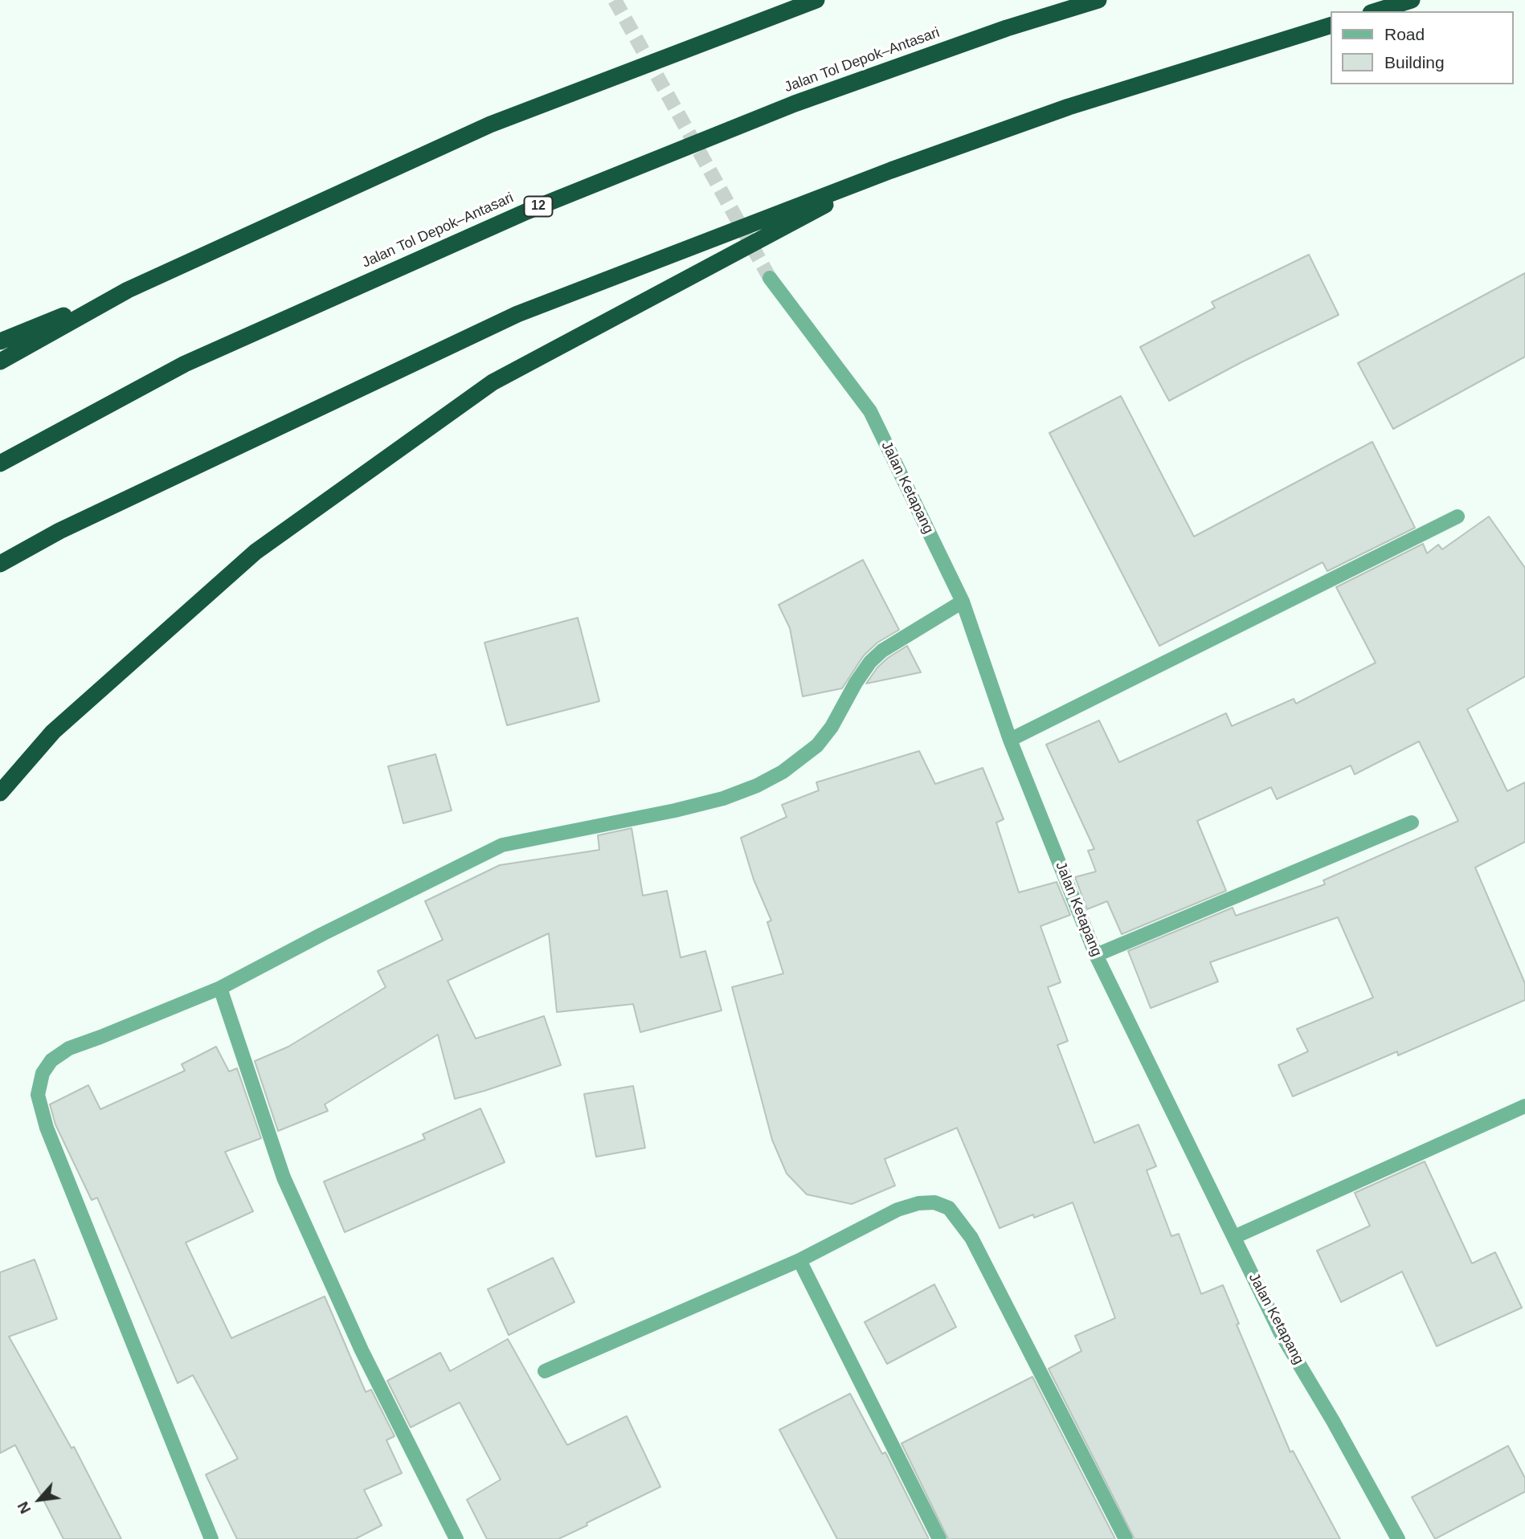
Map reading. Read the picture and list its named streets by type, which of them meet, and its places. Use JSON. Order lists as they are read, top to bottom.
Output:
{
  "streets": {
    "highway": ["Jalan Tol Depok–Antasari", "12"],
    "street": ["Jalan Ketapang"]
  },
  "legend": ["Road", "Building"],
  "north": "bottom left"
}
